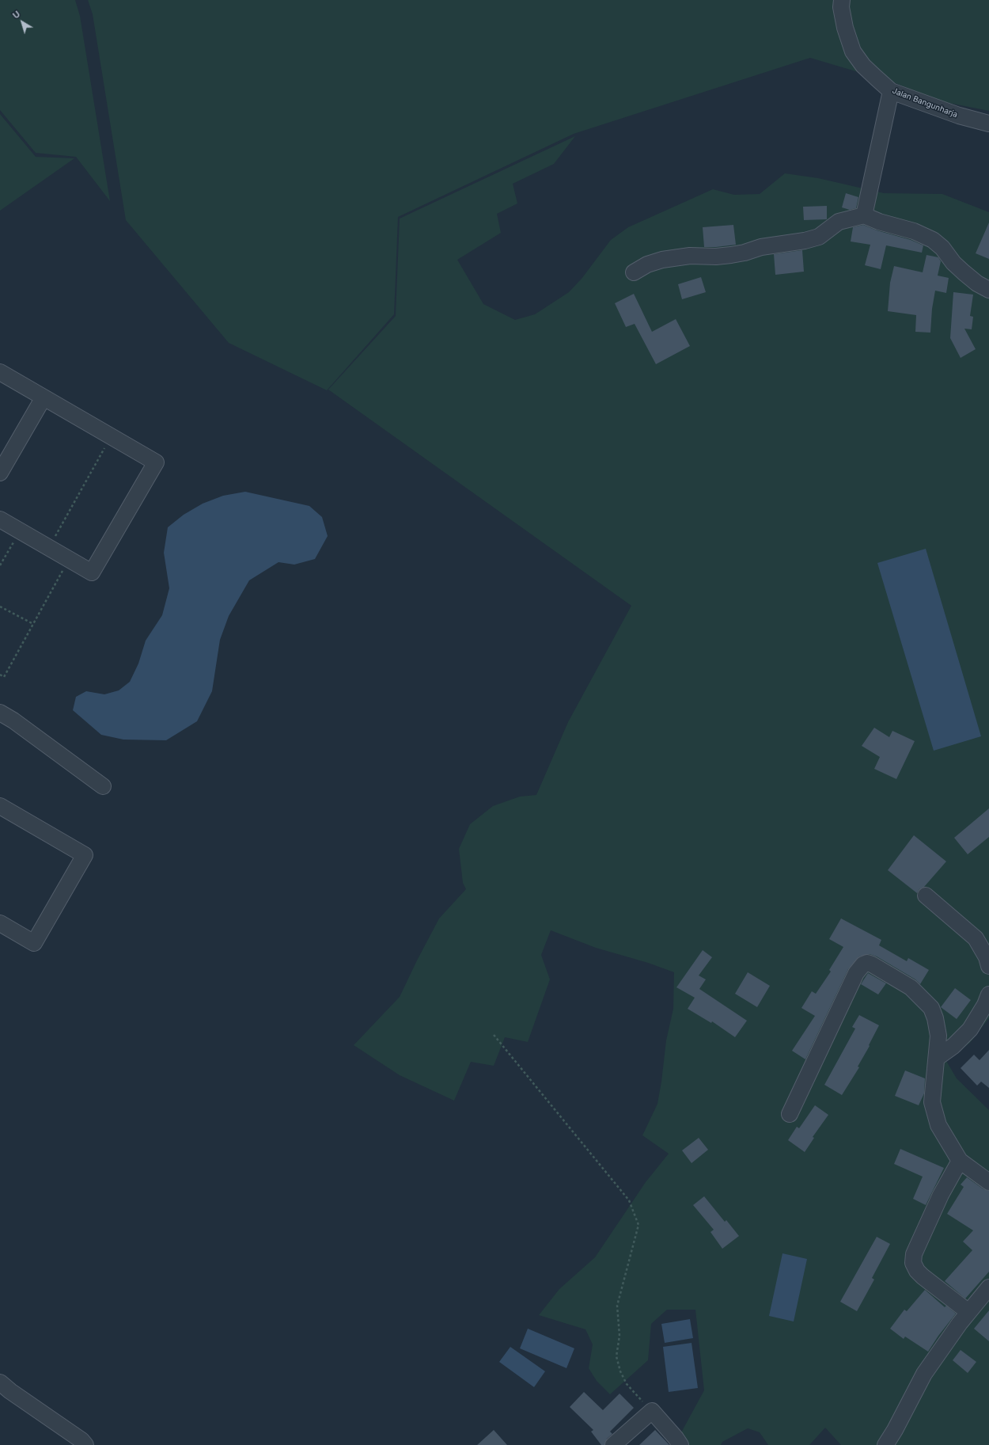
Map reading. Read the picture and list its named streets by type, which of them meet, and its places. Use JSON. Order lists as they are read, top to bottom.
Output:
{
  "streets": {
    "street": ["Jalan Bangunharja"]
  },
  "north": "top left"
}
